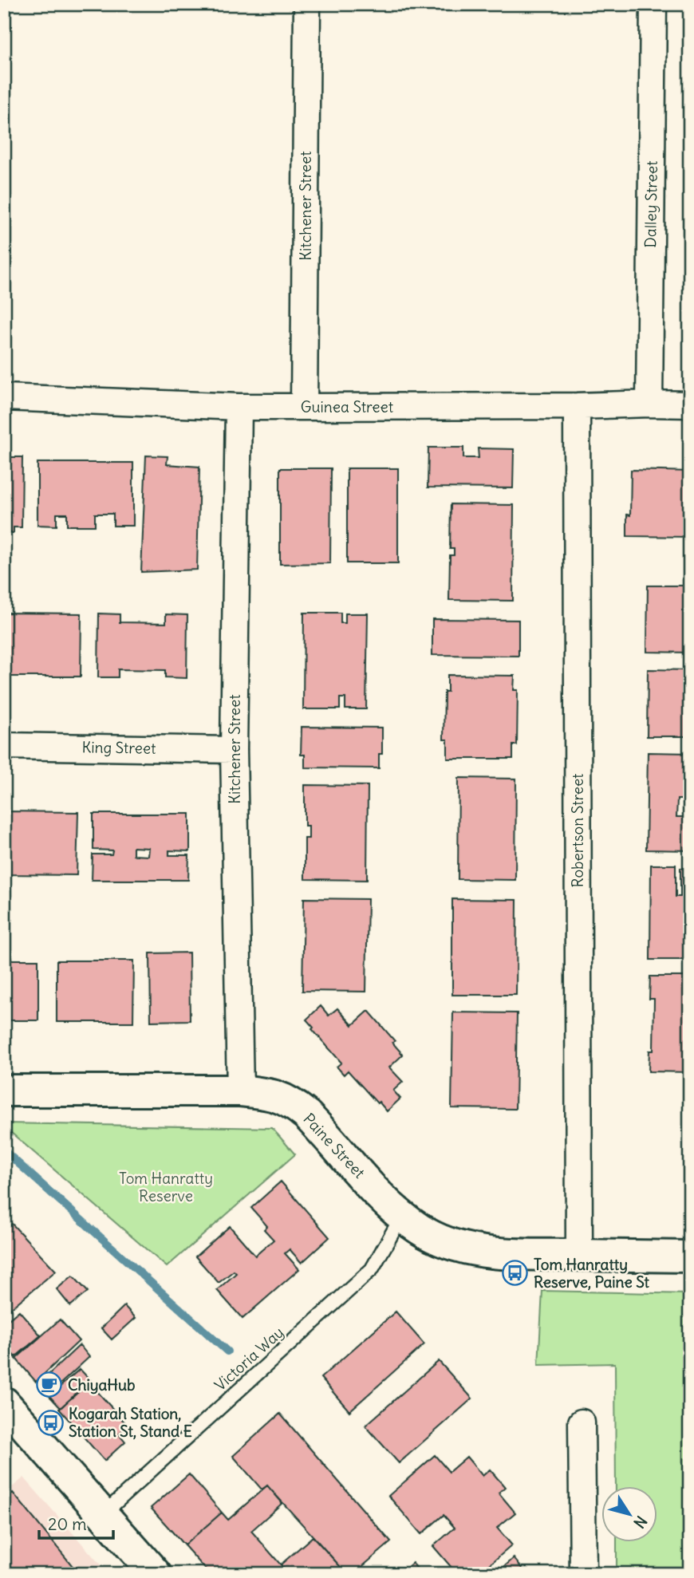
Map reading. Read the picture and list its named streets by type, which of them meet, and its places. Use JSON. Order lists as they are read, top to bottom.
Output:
{
  "streets": {
    "main road": ["Paine Street"],
    "street": [
      "Dalley Street",
      "Kitchener Street",
      "Guinea Street",
      "King Street",
      "Robertson Street"
    ],
    "lane": ["Victoria Way"]
  },
  "crossings": [
    ["Dalley Street", "Guinea Street"],
    ["Kitchener Street", "Guinea Street"],
    ["Kitchener Street", "King Street"],
    ["Kitchener Street", "Paine Street"],
    ["Guinea Street", "Robertson Street"],
    ["Robertson Street", "Paine Street"],
    ["Paine Street", "Victoria Way"]
  ],
  "parks": ["Tom Hanratty Reserve"],
  "places": {
    "bus stop": ["Tom Hanratty Reserve, Paine St", "Kogarah Station, Station St, Stand E"],
    "cafe": ["ChiyaHub"]
  },
  "scale_bar": "20 m",
  "north": "bottom right"
}
